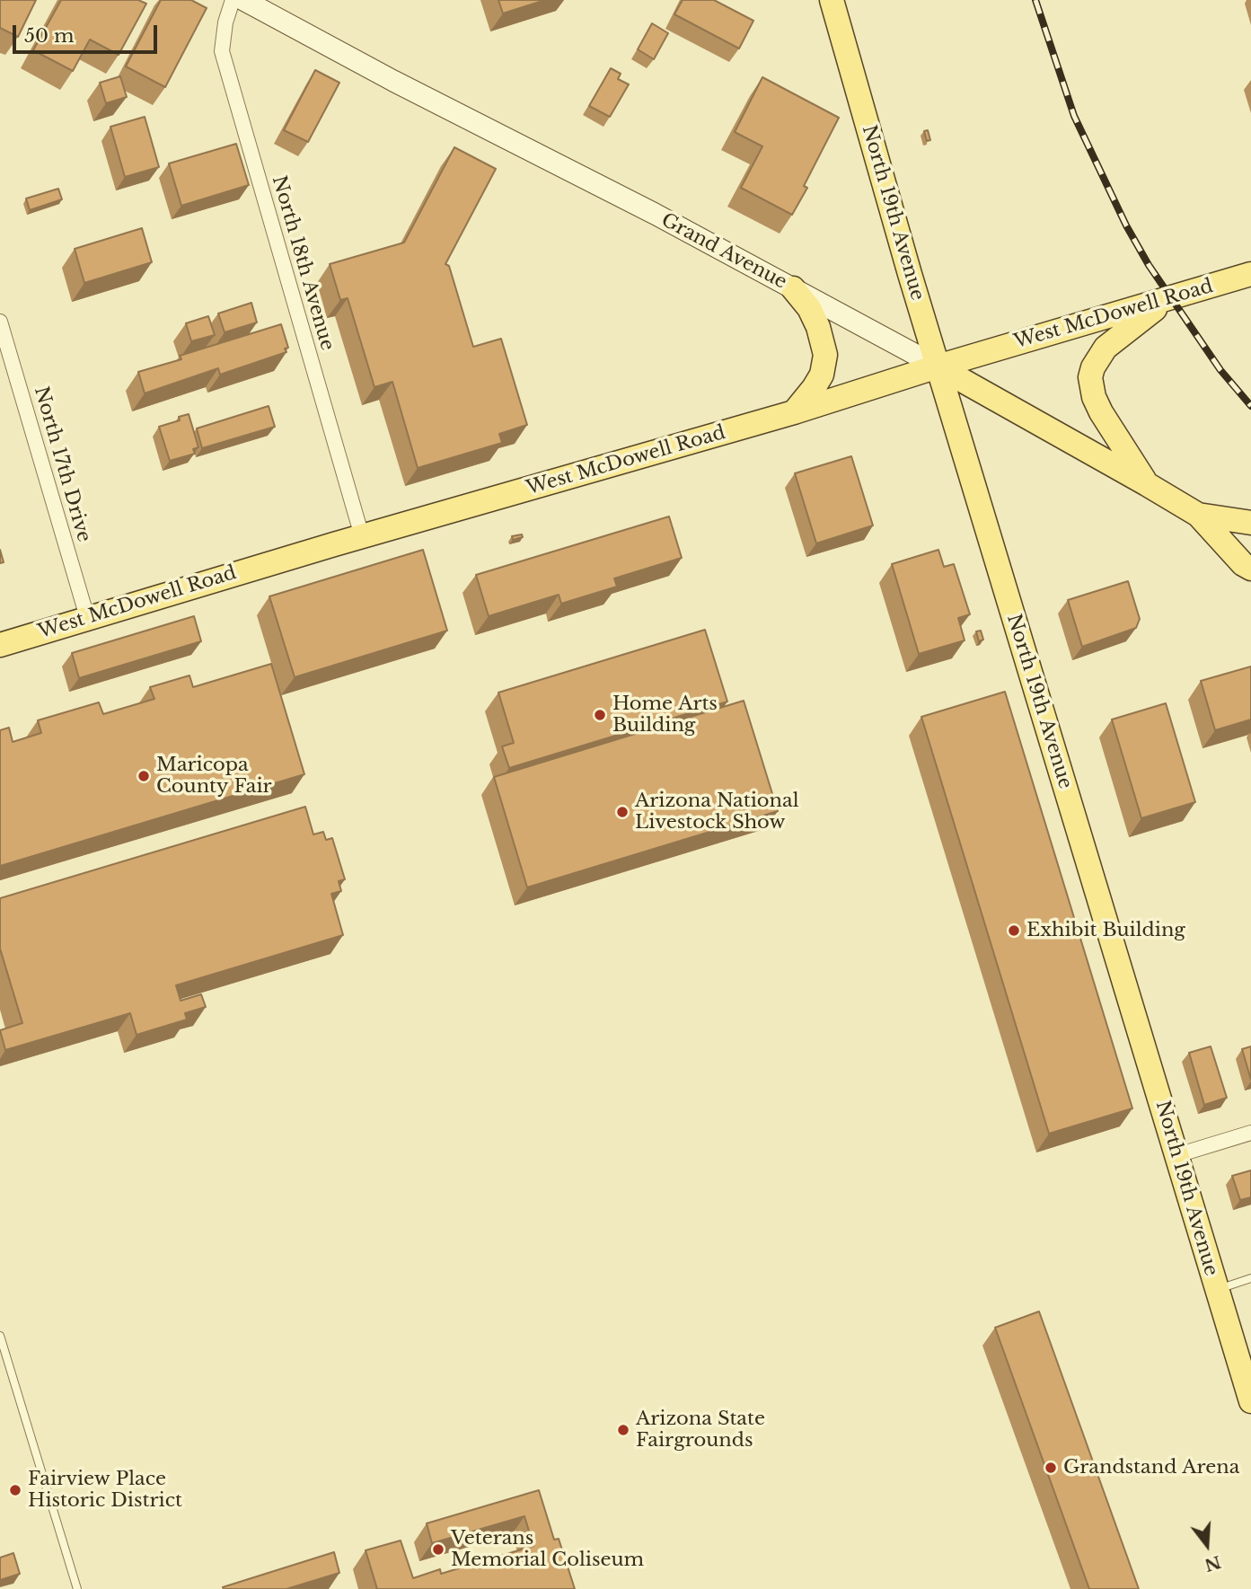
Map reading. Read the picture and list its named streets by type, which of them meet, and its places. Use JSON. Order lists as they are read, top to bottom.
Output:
{
  "streets": {
    "main road": ["North 19th Avenue", "Grand Avenue", "West McDowell Road"],
    "street": ["North 18th Avenue", "North 17th Drive"]
  },
  "crossings": [
    ["North 19th Avenue", "Grand Avenue"],
    ["North 19th Avenue", "West McDowell Road"],
    ["Grand Avenue", "West McDowell Road"],
    ["North 18th Avenue", "West McDowell Road"],
    ["West McDowell Road", "North 17th Drive"]
  ],
  "places": [
    "Home Arts Building",
    "Maricopa County Fair",
    "Arizona National Livestock Show",
    "Exhibit Building",
    "Arizona State Fairgrounds",
    "Grandstand Arena",
    "Fairview Place Historic District",
    "Veterans Memorial Coliseum"
  ],
  "scale_bar": "50 m",
  "north": "bottom"
}
